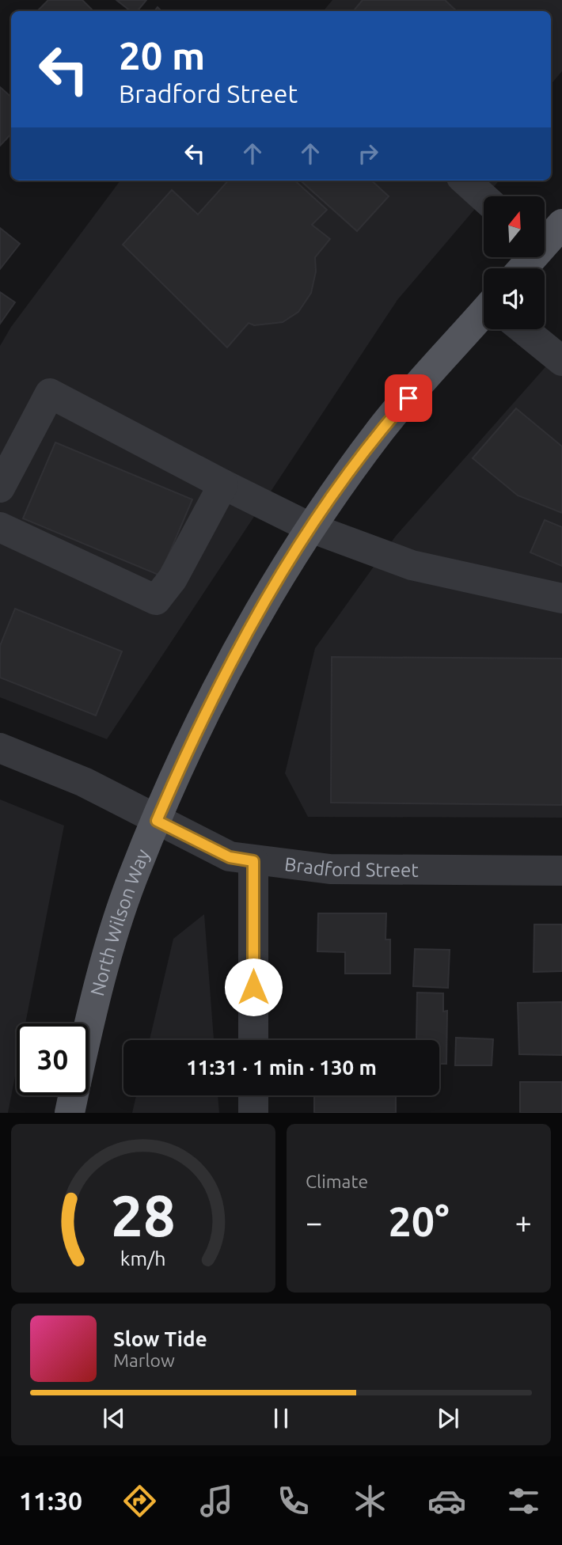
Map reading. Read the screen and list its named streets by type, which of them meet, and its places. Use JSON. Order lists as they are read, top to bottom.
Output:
{
  "streets": {
    "main road": ["North Wilson Way"],
    "street": ["Bradford Street"]
  },
  "crossings": [
    ["Bradford Street", "North Wilson Way"]
  ],
  "north": "top",
  "page": {
    "turn": ["20 m", "Bradford Street"],
    "limit": "30",
    "trip": "11:31 · 1 min · 130 m",
    "tile": "Climate",
    "heat": ["−", "20°", "+"],
    "song": ["Slow Tide", "Marlow"],
    "tabs": "11:30",
    "gauge": ["28", "km/h"]
  }
}
